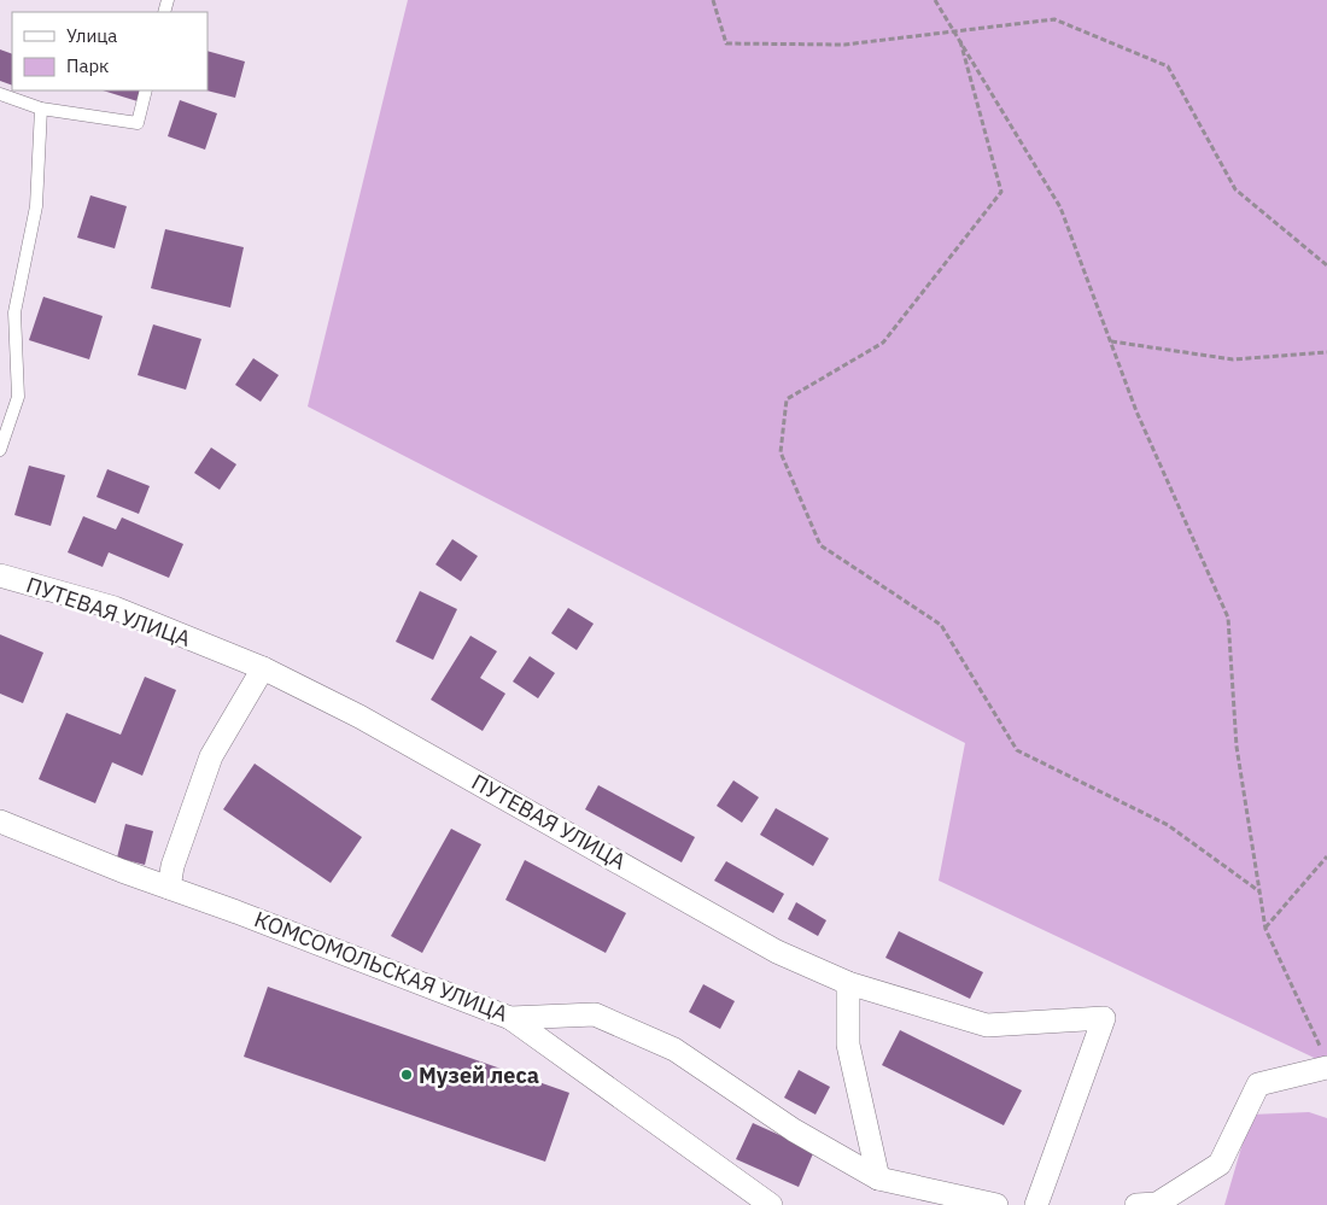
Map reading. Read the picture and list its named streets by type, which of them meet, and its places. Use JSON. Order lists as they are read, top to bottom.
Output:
{
  "streets": {
    "street": ["ПУТЕВАЯ УЛИЦА", "КОМСОМОЛЬСКАЯ УЛИЦА"]
  },
  "places": ["Музей леса"],
  "legend": ["Улица", "Парк"]
}
